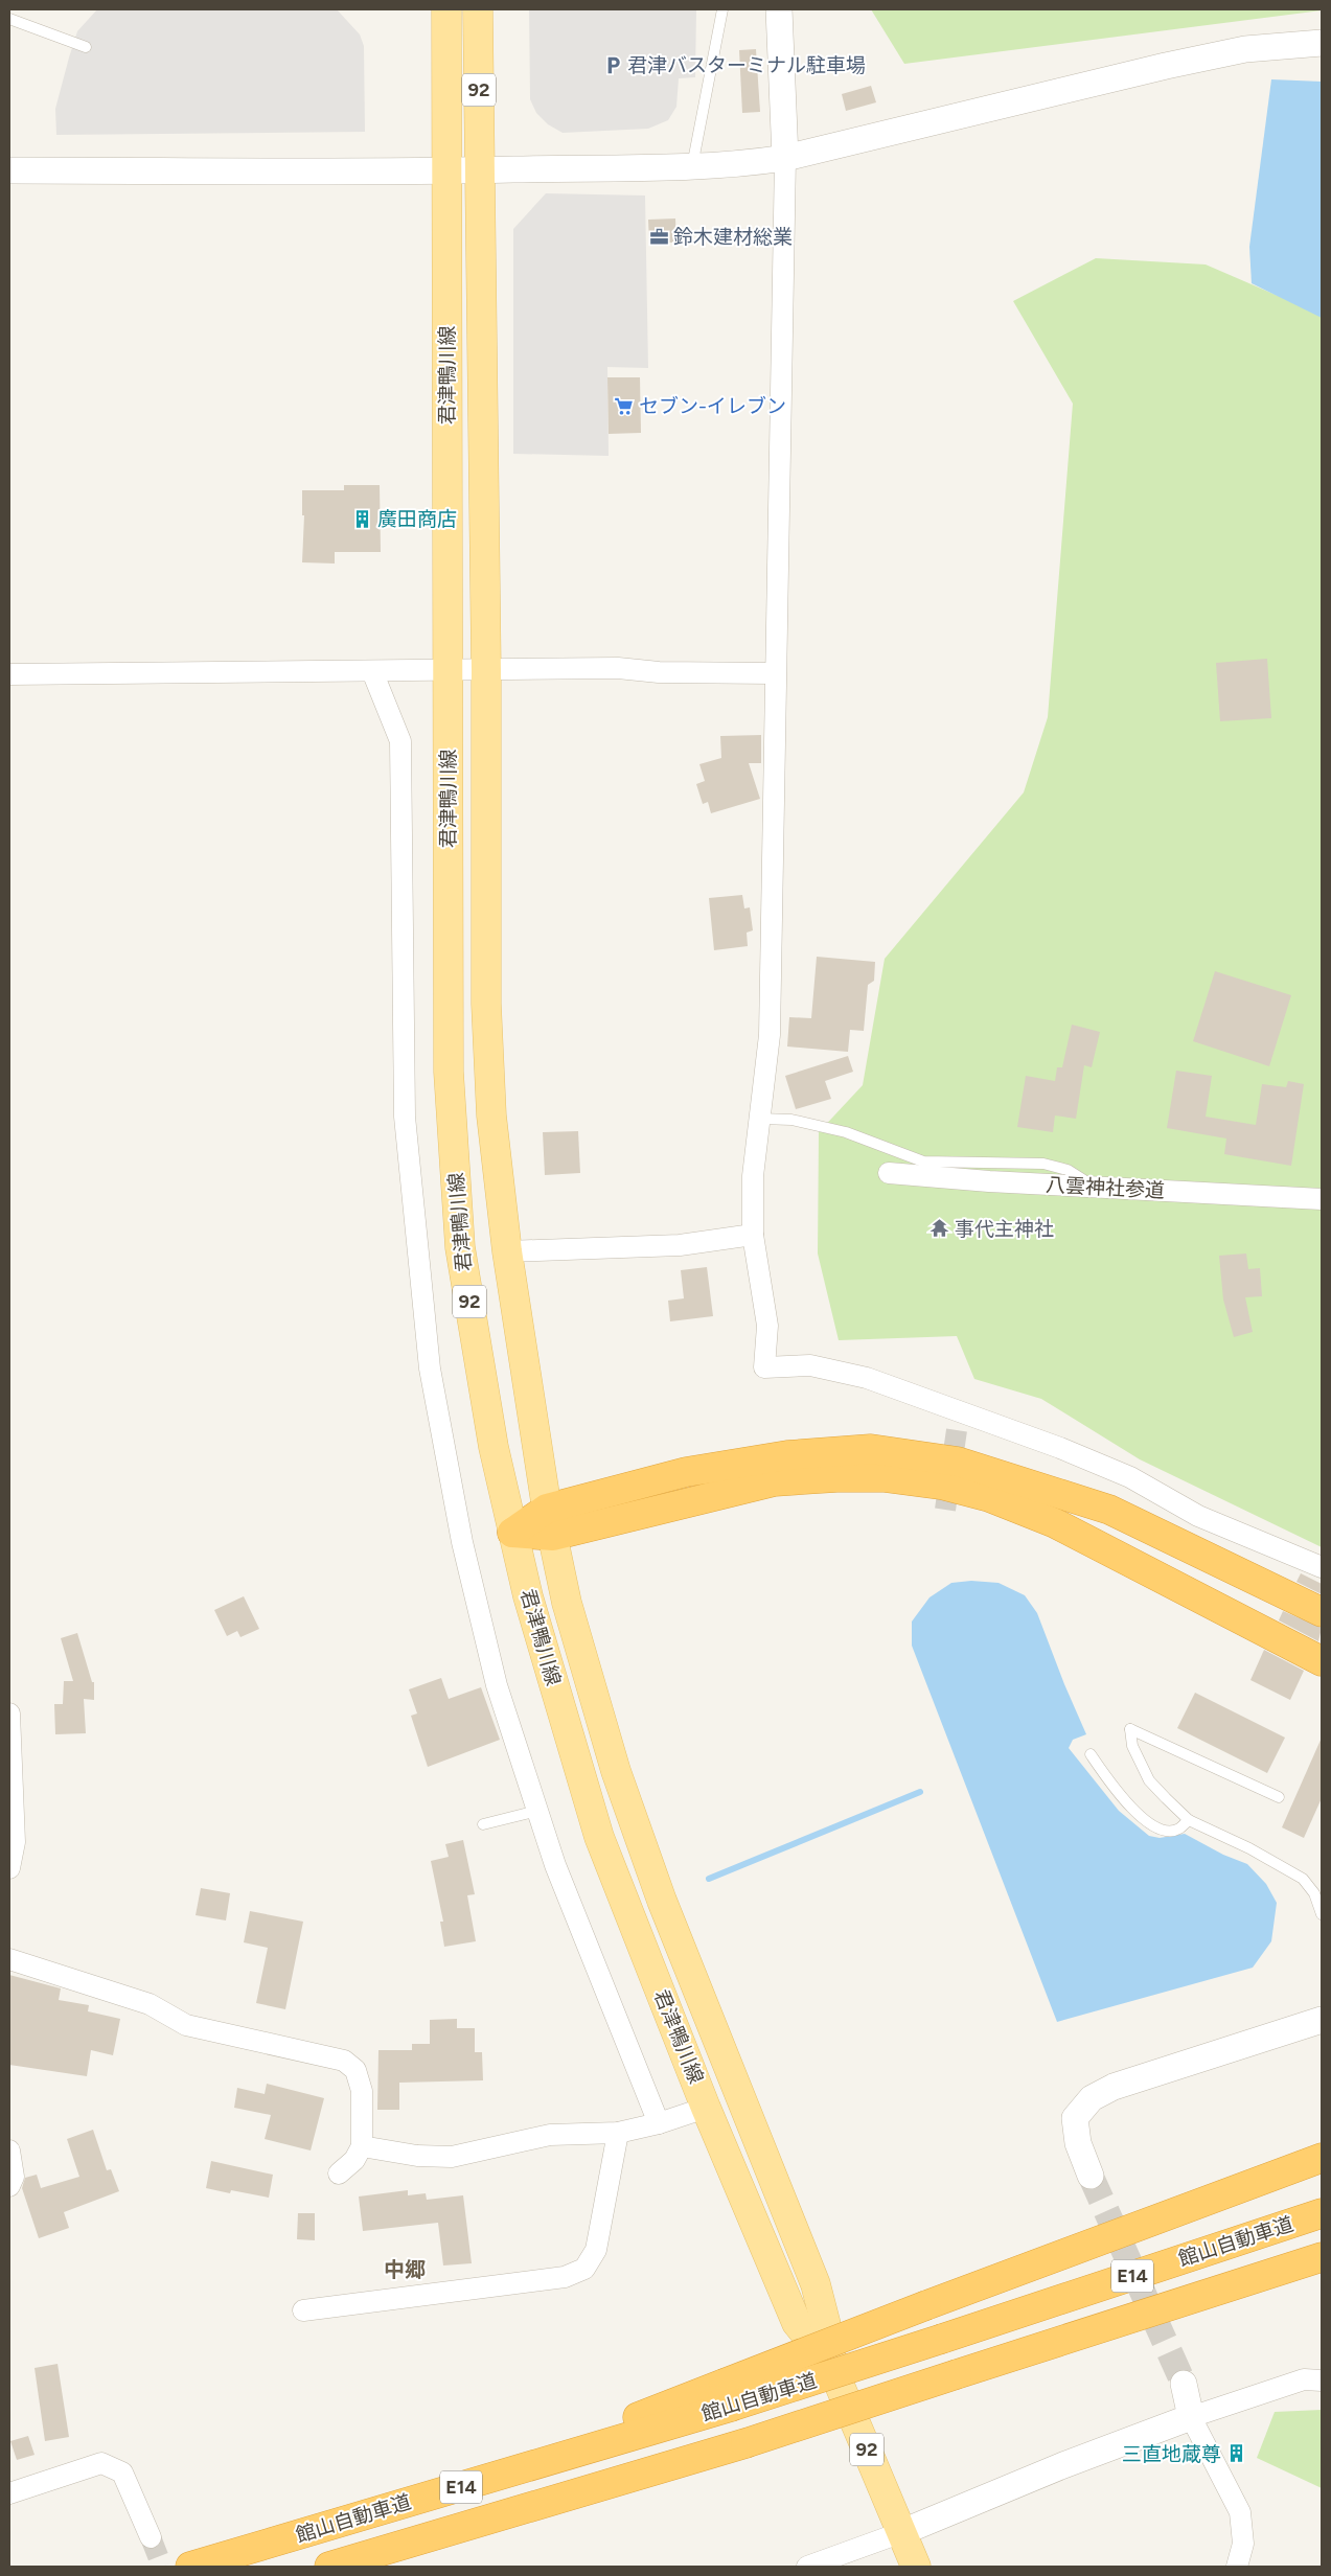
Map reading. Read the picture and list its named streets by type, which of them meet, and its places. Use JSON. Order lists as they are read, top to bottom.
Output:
{
  "streets": {
    "highway": ["館山自動車道", "E14"],
    "main road": ["92", "君津鴨川線"],
    "street": ["八雲神社参道"]
  },
  "districts": ["中郷"],
  "places": {
    "parking": ["君津バスターミナル駐車場"],
    "office": ["鈴木建材総業"],
    "supermarket": ["セブン-イレブン"],
    "building": ["廣田商店", "三直地蔵尊"],
    "temple": ["事代主神社"]
  }
}
